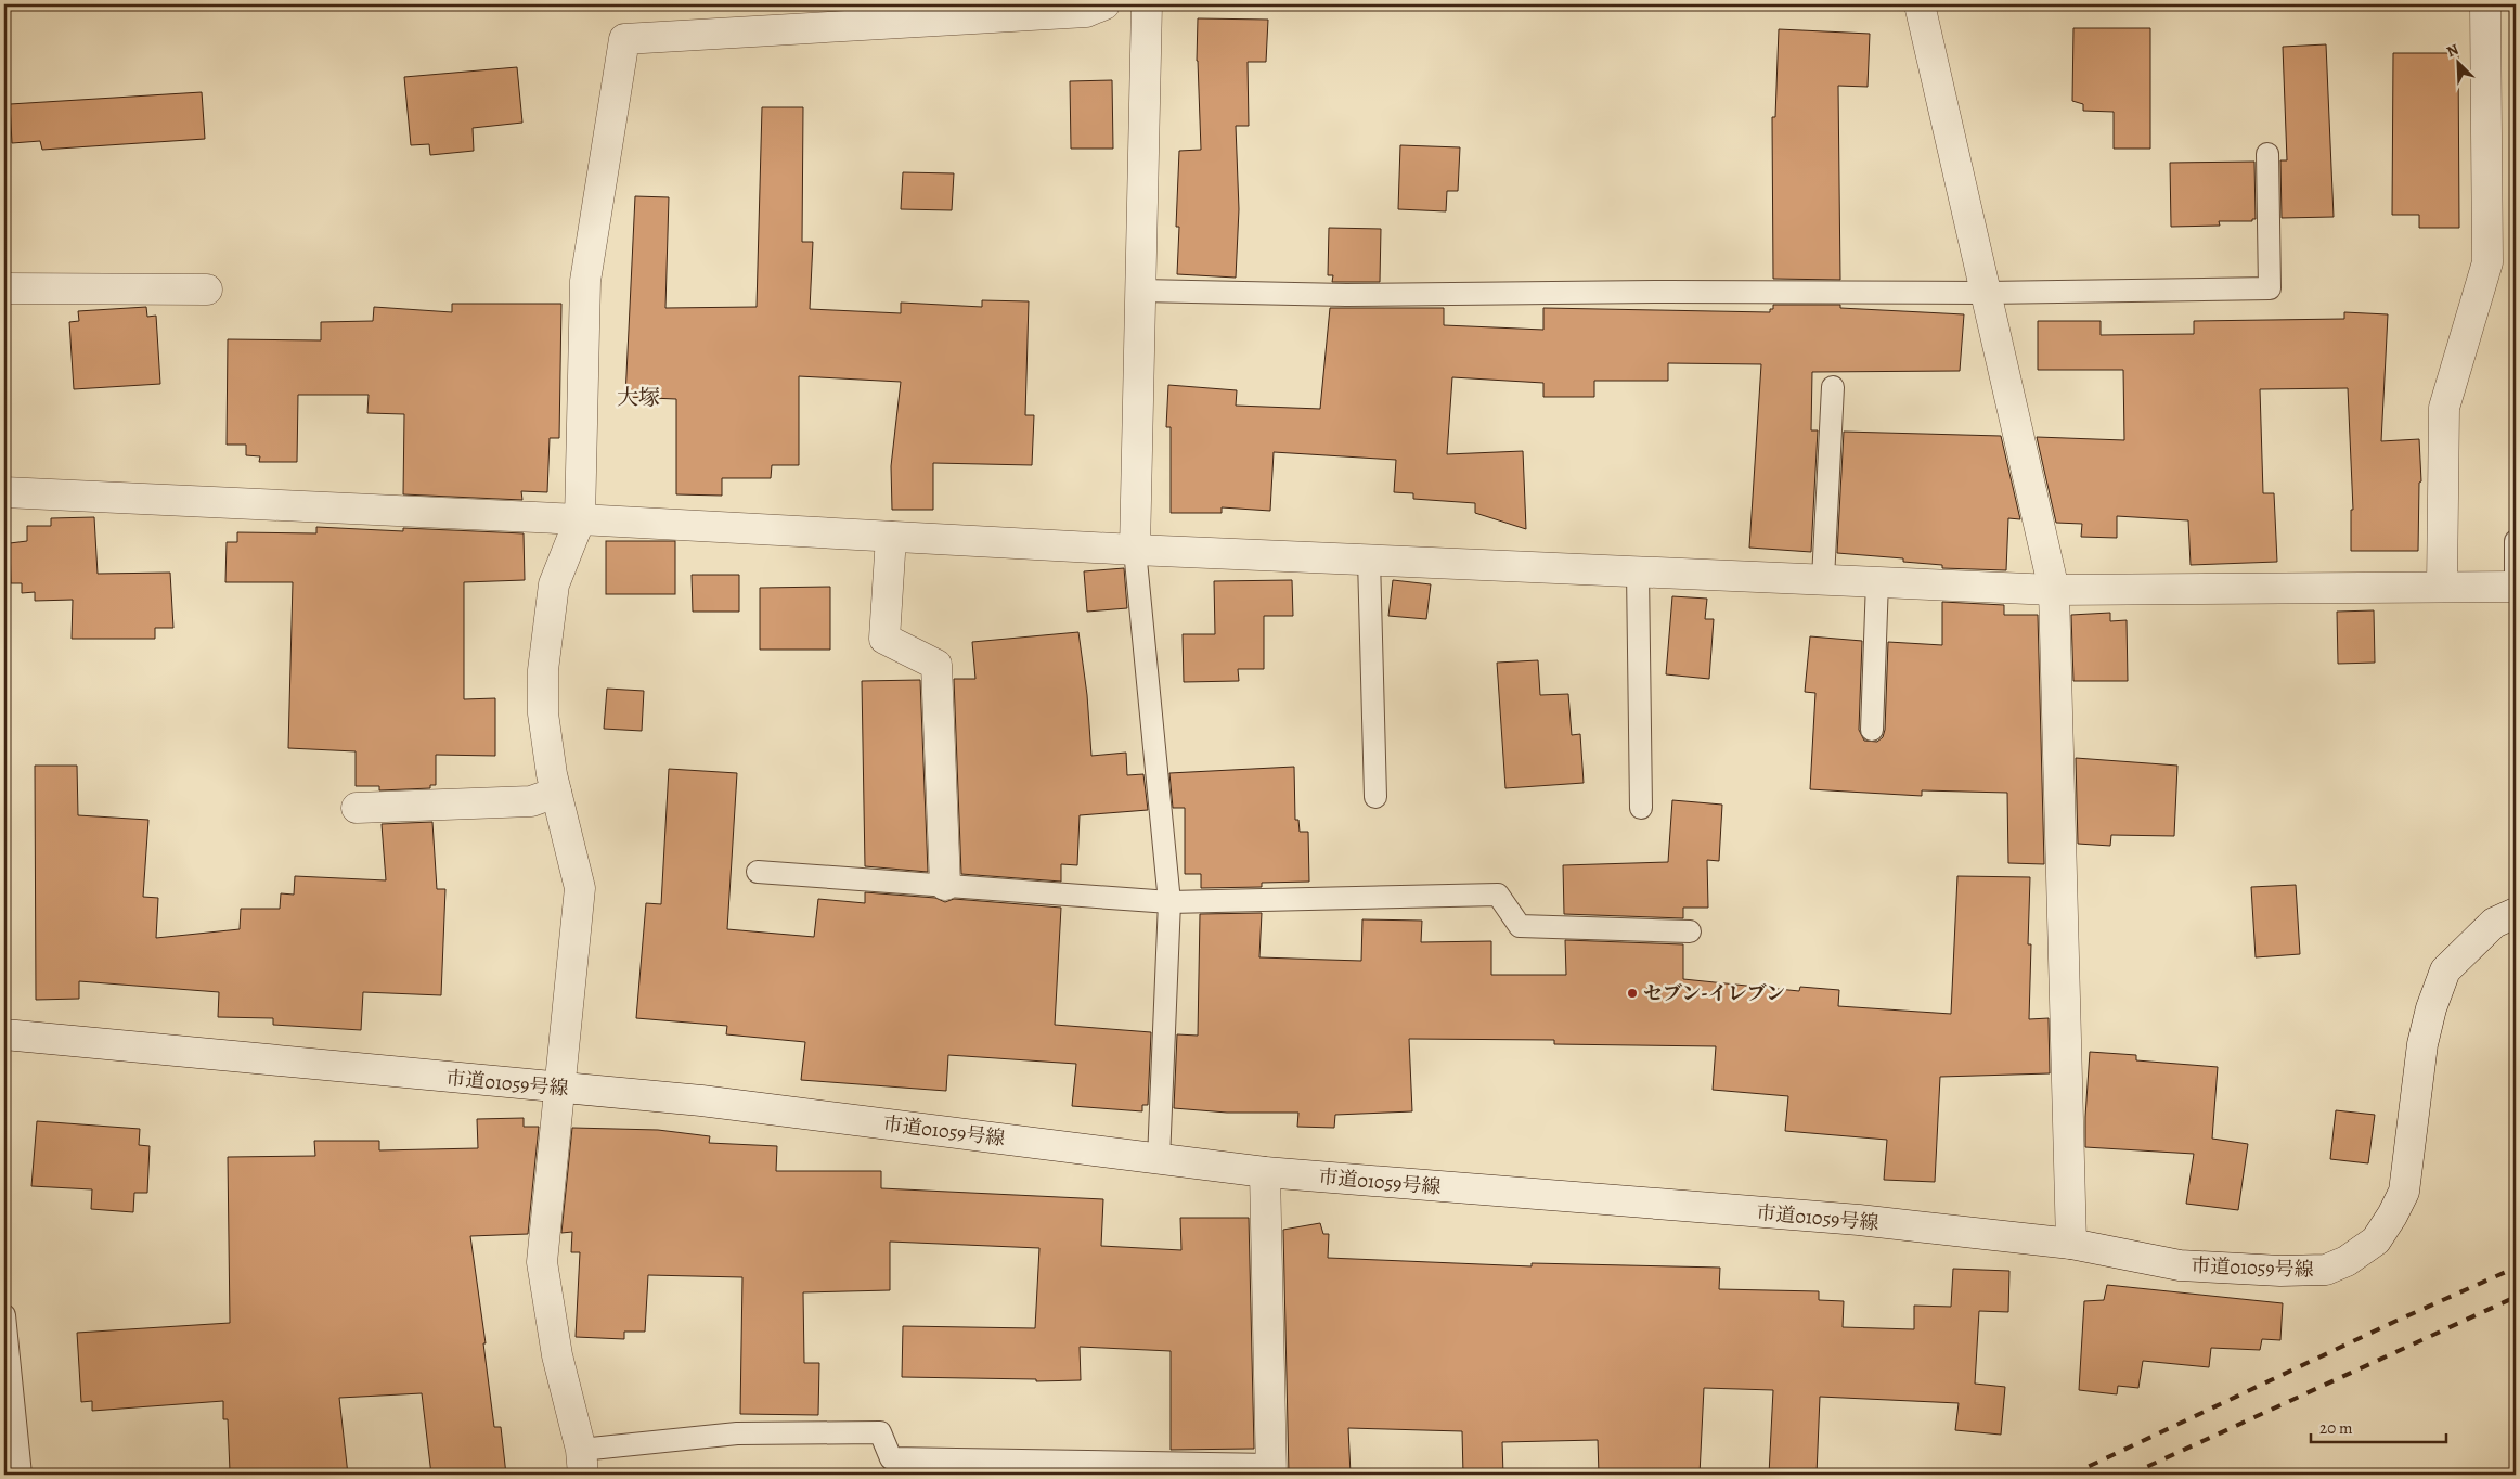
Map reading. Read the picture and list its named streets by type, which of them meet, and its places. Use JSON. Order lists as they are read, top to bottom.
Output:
{
  "streets": {
    "street": ["市道01059号線"]
  },
  "districts": ["大塚"],
  "places": ["セブン-イレブン"],
  "scale_bar": "20 m",
  "north": "top left"
}
